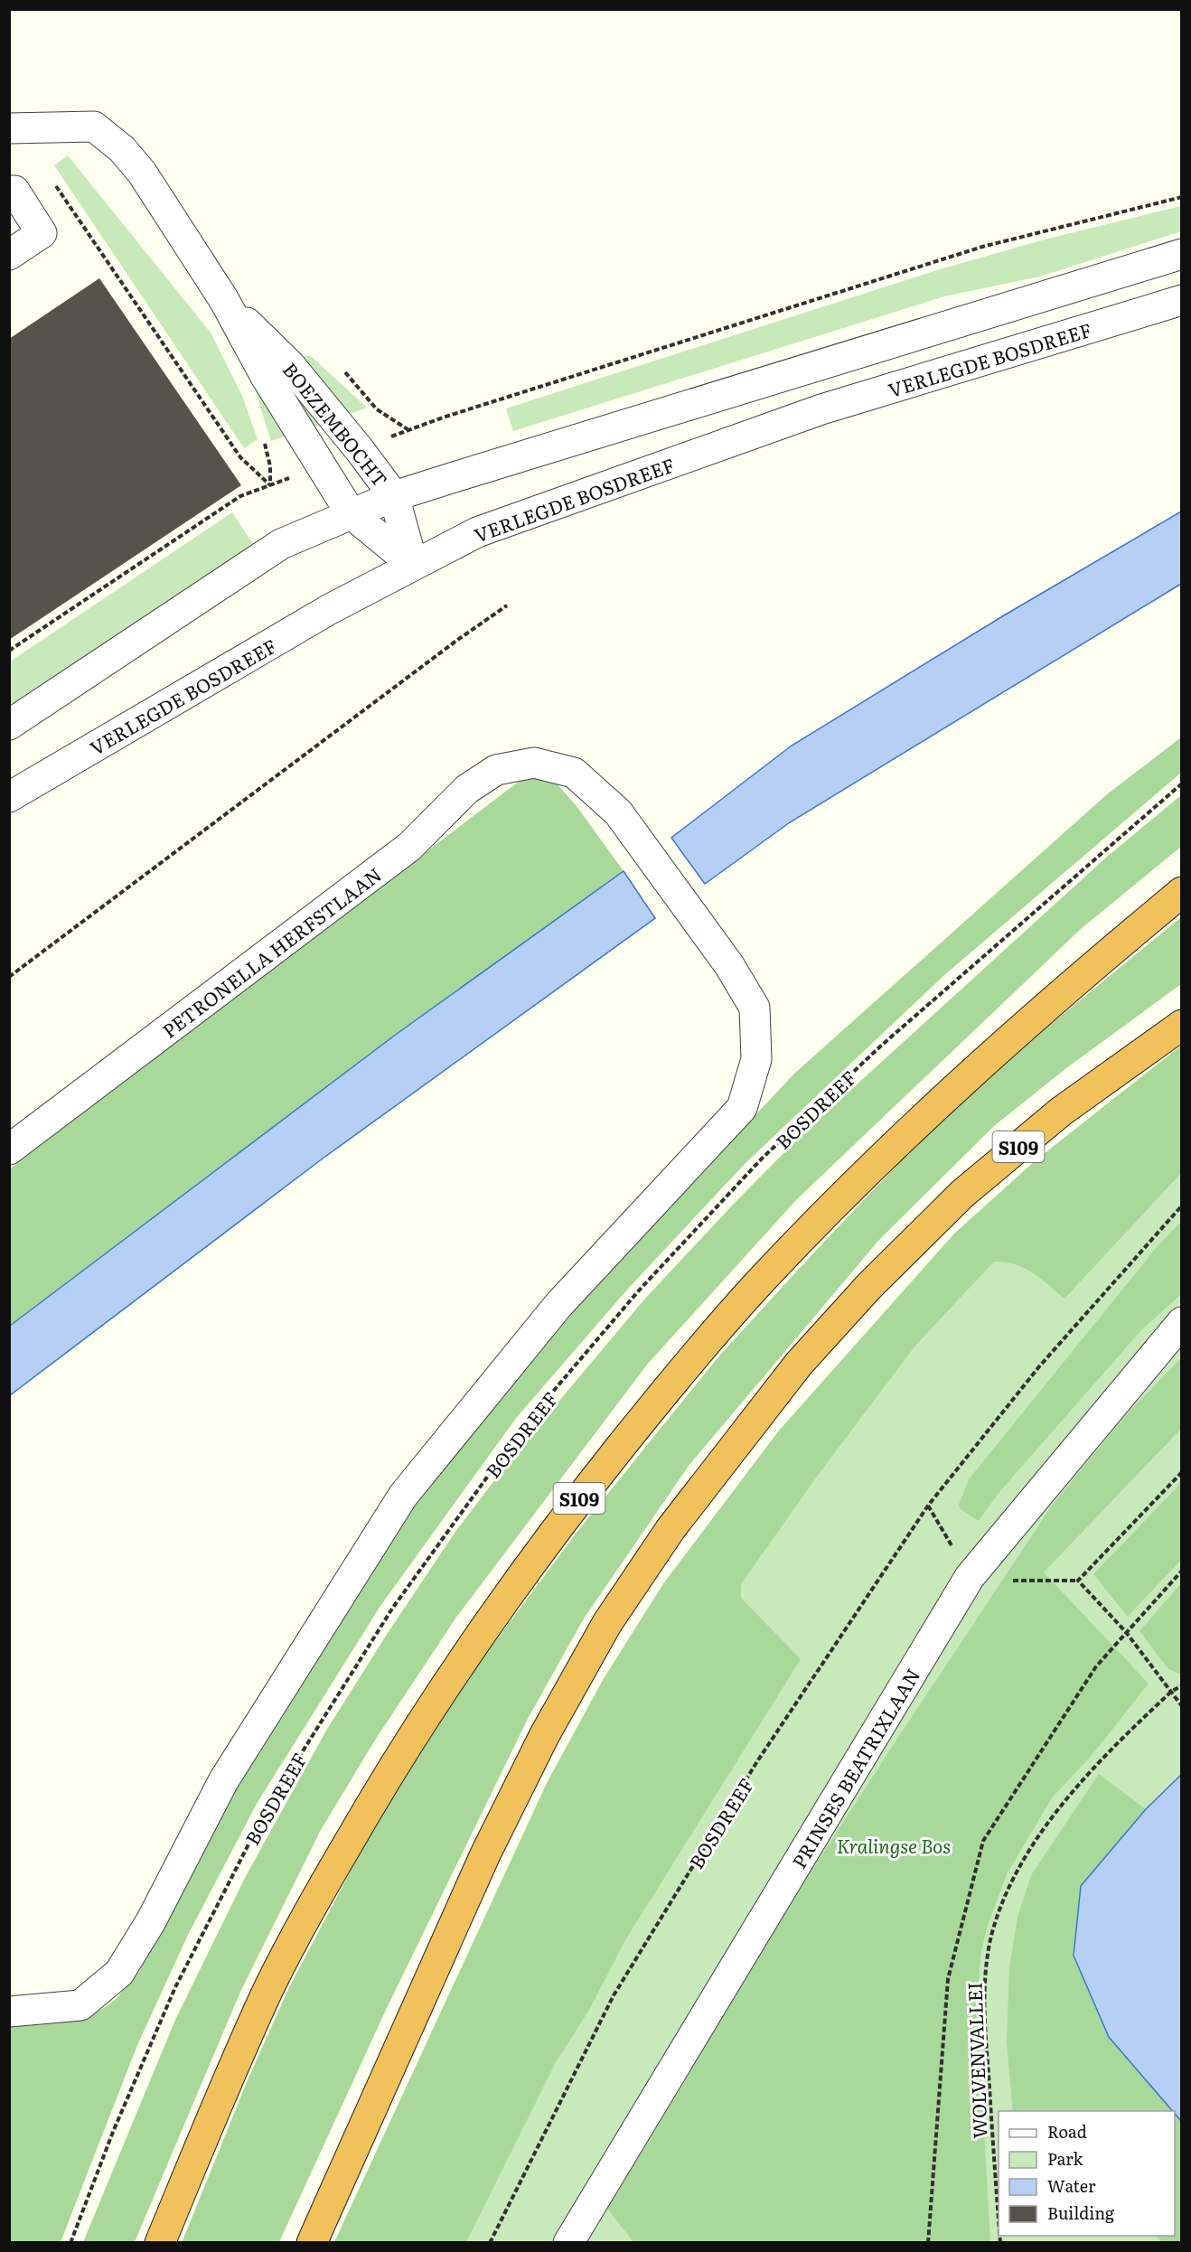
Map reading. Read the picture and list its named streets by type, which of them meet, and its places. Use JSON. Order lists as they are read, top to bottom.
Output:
{
  "streets": {
    "highway": ["S109"],
    "street": [
      "VERLEGDE BOSDREEF",
      "BOEZEMBOCHT",
      "PETRONELLA HERFSTLAAN",
      "PRINSES BEATRIXLAAN"
    ],
    "path": ["BOSDREEF", "WOLVENVALLEI"]
  },
  "crossings": [
    ["VERLEGDE BOSDREEF", "BOEZEMBOCHT"]
  ],
  "parks": ["Kralingse Bos"],
  "legend": [
    "Road",
    "Park",
    "Water",
    "Building"
  ]
}
